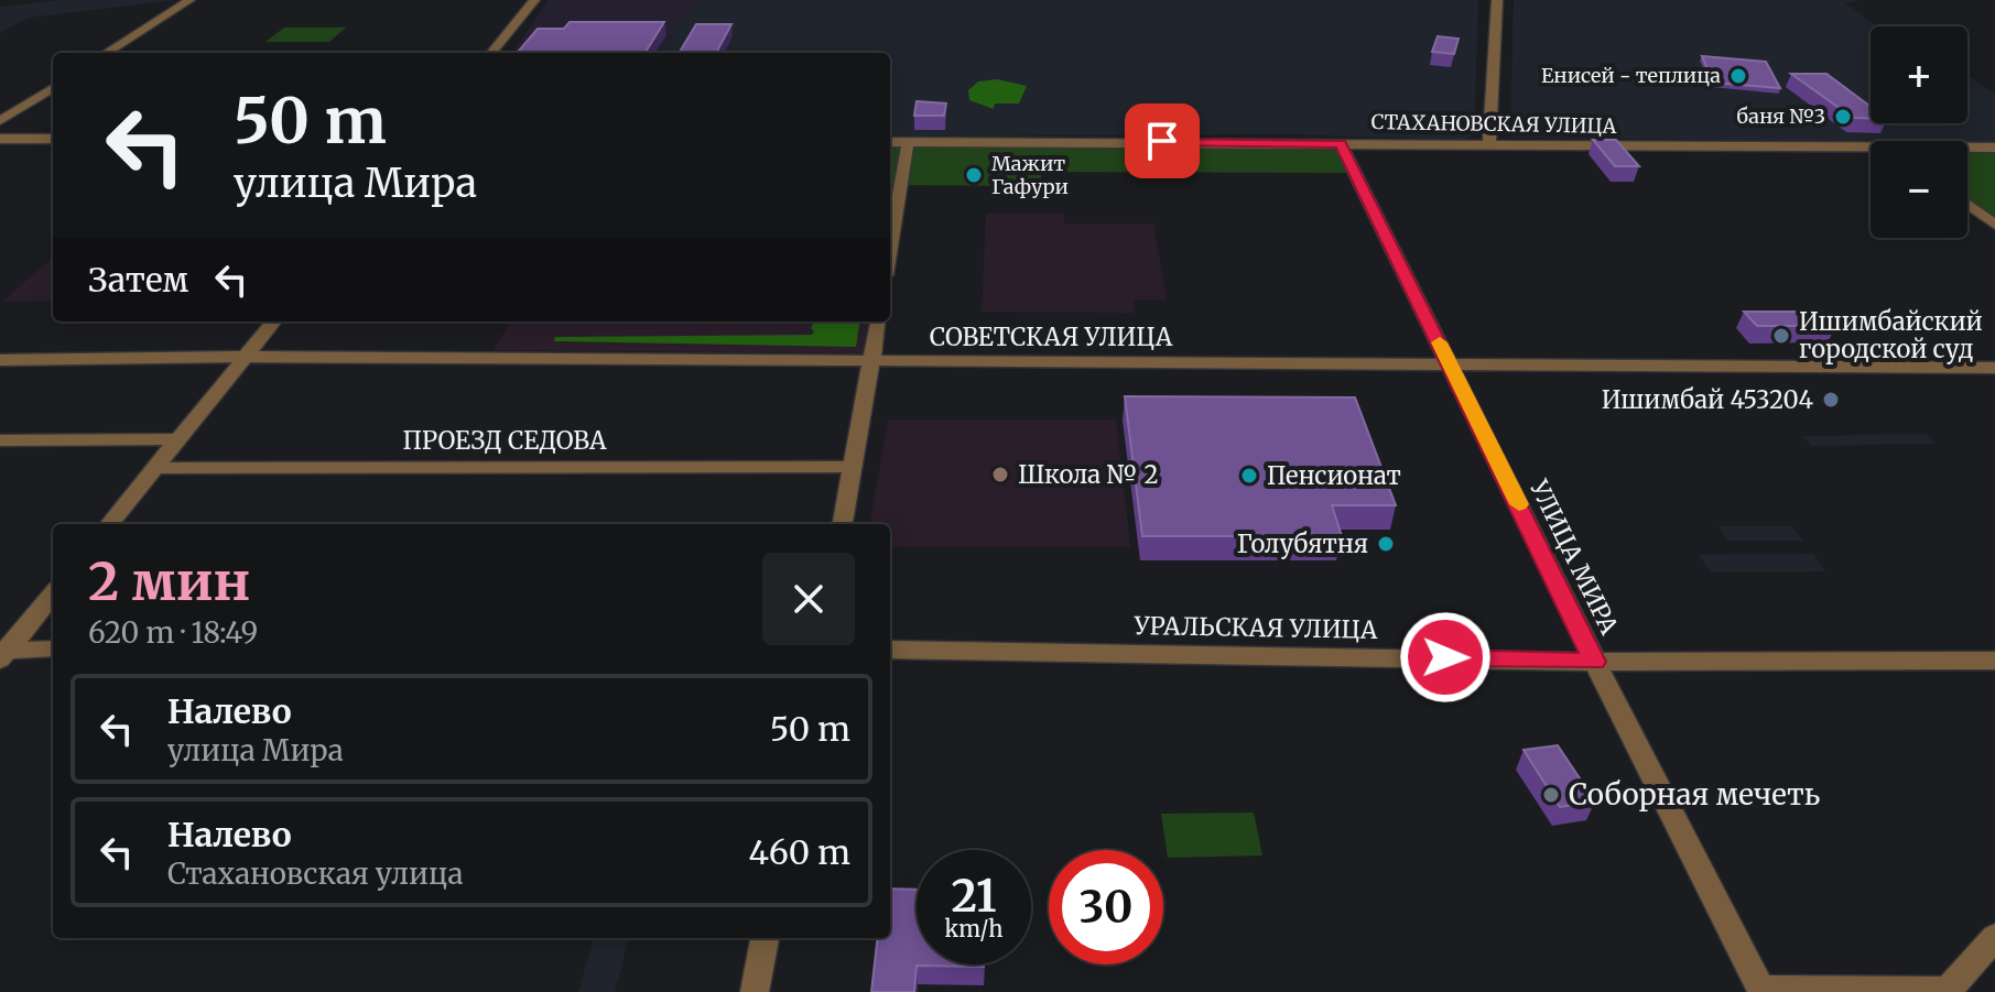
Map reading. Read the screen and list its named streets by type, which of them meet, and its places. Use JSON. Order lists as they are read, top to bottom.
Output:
{
  "streets": {
    "street": [
      "СТАХАНОВСКАЯ УЛИЦА",
      "СОВЕТСКАЯ УЛИЦА",
      "ПРОЕЗД СЕДОВА",
      "УЛИЦА МИРА",
      "УРАЛЬСКАЯ УЛИЦА"
    ]
  },
  "crossings": [
    ["СТАХАНОВСКАЯ УЛИЦА", "УЛИЦА МИРА"],
    ["СОВЕТСКАЯ УЛИЦА", "УЛИЦА МИРА"],
    ["УЛИЦА МИРА", "УРАЛЬСКАЯ УЛИЦА"]
  ],
  "places": [
    "Енисей - теплица",
    "баня №3",
    "Мажит Гафури",
    "Ишимбайский городской суд",
    "Ишимбай 453204",
    "Школа № 2",
    "Пенсионат",
    "Голубятня",
    "Соборная мечеть"
  ],
  "page": {
    "map_buttons": ["+", "−"],
    "turn": ["50 m", "улица Мира"],
    "then": "Затем",
    "heading": ["2 мин", "620 m · 18:49"],
    "list": [
      {
        "name": "Налево",
        "note": "улица Мира",
        "value": "50 m"
      },
      {
        "name": "Налево",
        "note": "Стахановская улица",
        "value": "460 m"
      }
    ],
    "speed": "21 km/h",
    "limit": "30"
  }
}
